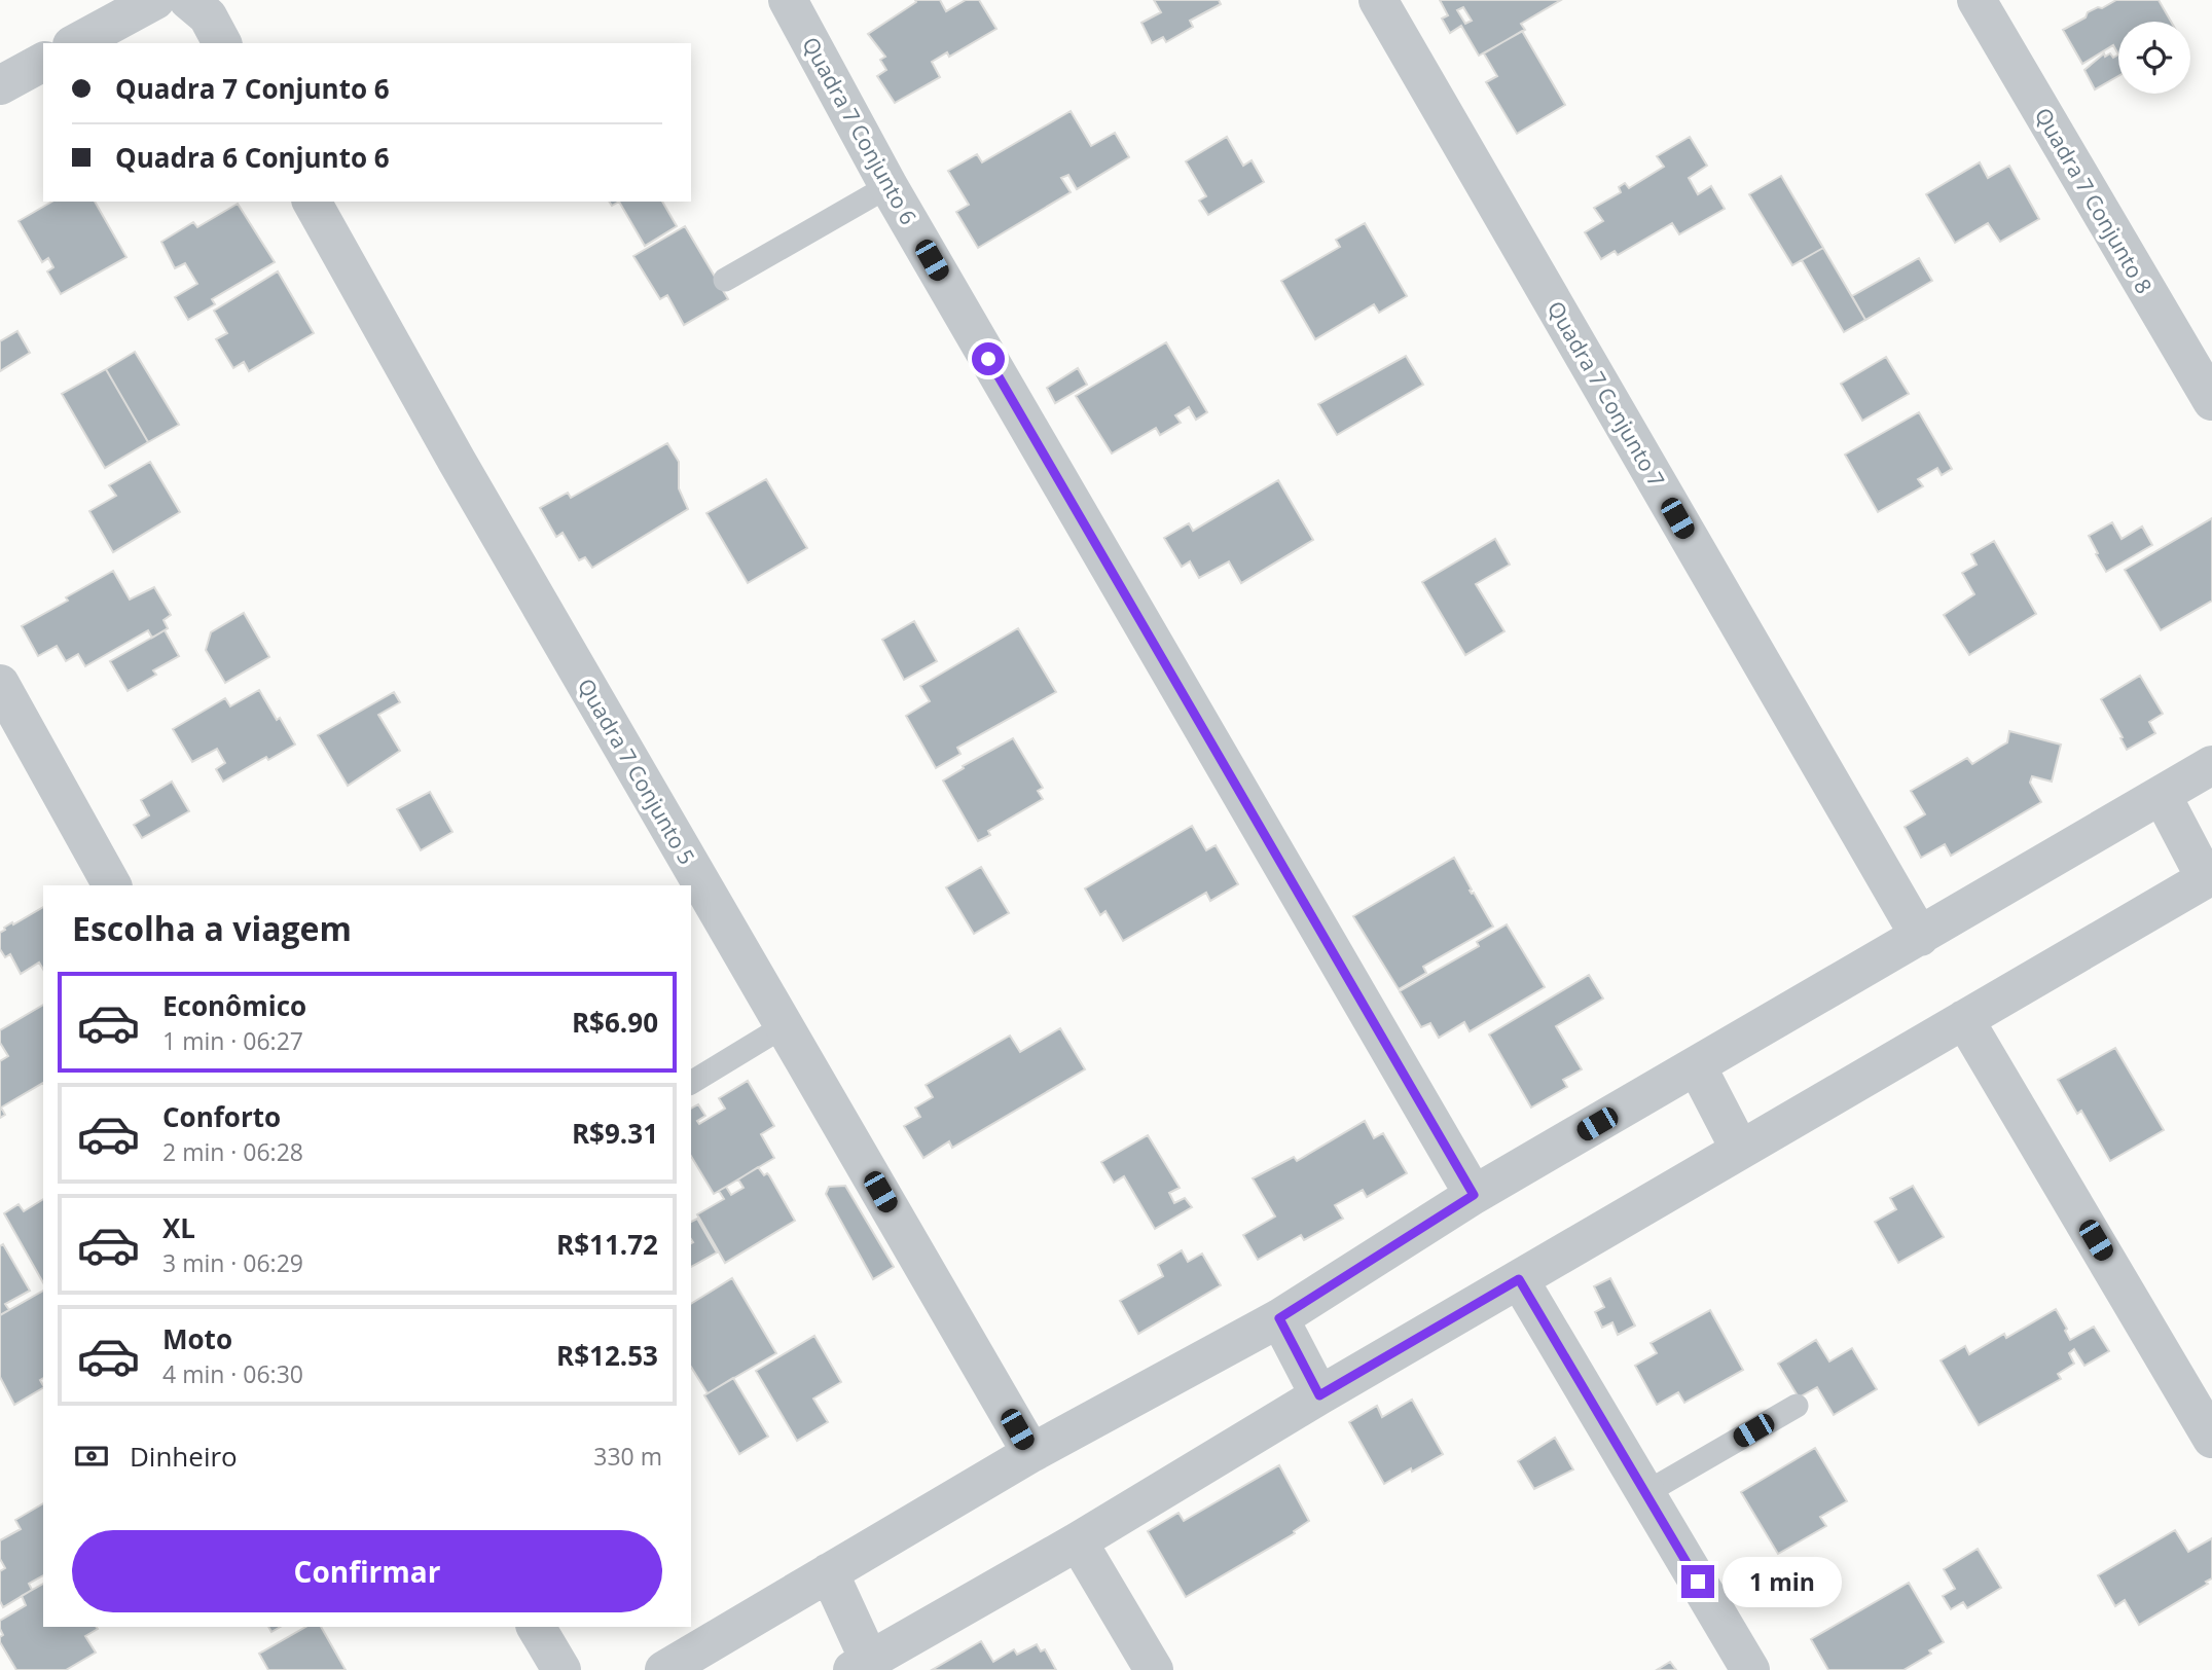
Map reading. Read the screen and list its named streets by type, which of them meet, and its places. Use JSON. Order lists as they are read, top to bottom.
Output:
{
  "streets": {
    "street": [
      "Quadra 7 Conjunto 6",
      "Quadra 7 Conjunto 8",
      "Quadra 7 Conjunto 7",
      "Quadra 7 Conjunto 5"
    ]
  },
  "page": {
    "banner": ["Quadra 7 Conjunto 6", "Quadra 6 Conjunto 6"],
    "heading": "Escolha a viagem",
    "list": [
      {
        "name": "Econômico",
        "note": "1 min · 06:27",
        "value": "R$6.90"
      },
      {
        "name": "Conforto",
        "note": "2 min · 06:28",
        "value": "R$9.31"
      },
      {
        "name": "XL",
        "note": "3 min · 06:29",
        "value": "R$11.72"
      },
      {
        "name": "Moto",
        "note": "4 min · 06:30",
        "value": "R$12.53"
      }
    ],
    "pay": ["Dinheiro", "330 m"],
    "buttons": "Confirmar",
    "bubble": "1 min"
  }
}
